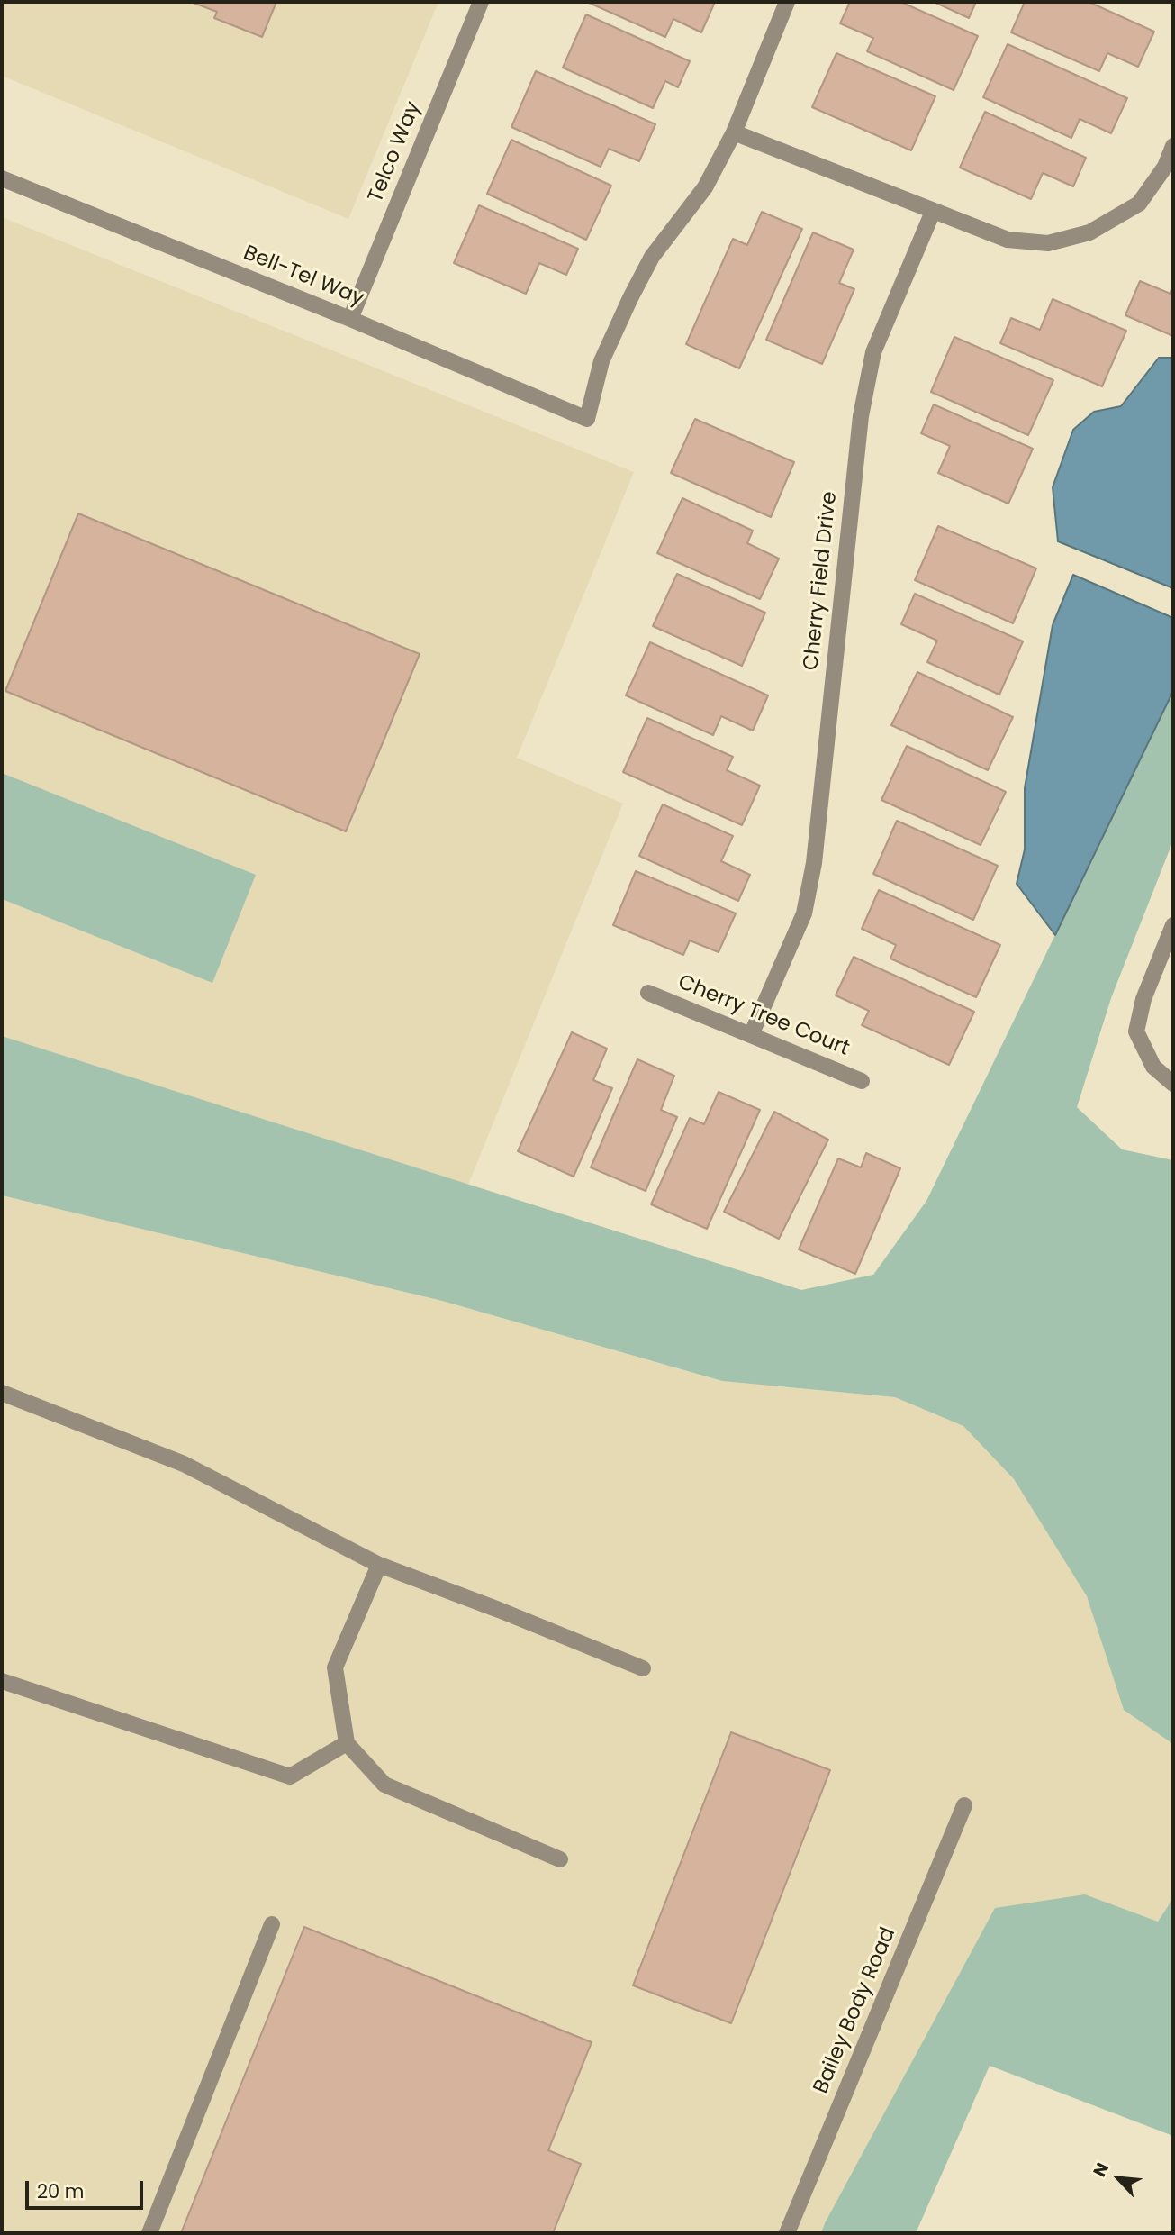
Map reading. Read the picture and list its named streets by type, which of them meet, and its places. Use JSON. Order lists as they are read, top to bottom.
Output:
{
  "streets": {
    "street": [
      "Telco Way",
      "Bell-Tel Way",
      "Cherry Field Drive",
      "Cherry Tree Court",
      "Bailey Body Road"
    ]
  },
  "crossings": [
    ["Telco Way", "Bell-Tel Way"],
    ["Cherry Field Drive", "Cherry Tree Court"]
  ],
  "scale_bar": "20 m",
  "north": "top left"
}
